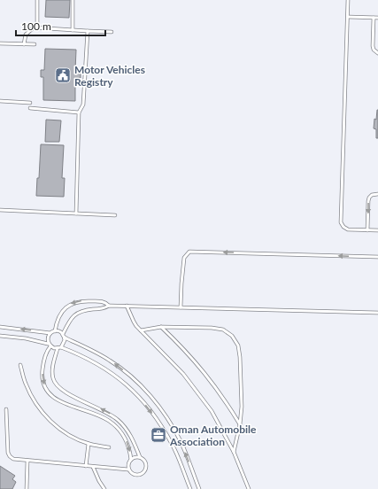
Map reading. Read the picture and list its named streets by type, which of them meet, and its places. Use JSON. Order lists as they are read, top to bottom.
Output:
{
  "places": {
    "public building": ["Motor Vehicles Registry"],
    "office": ["Oman Automobile Association"]
  },
  "scale_bar": "100 m"
}
